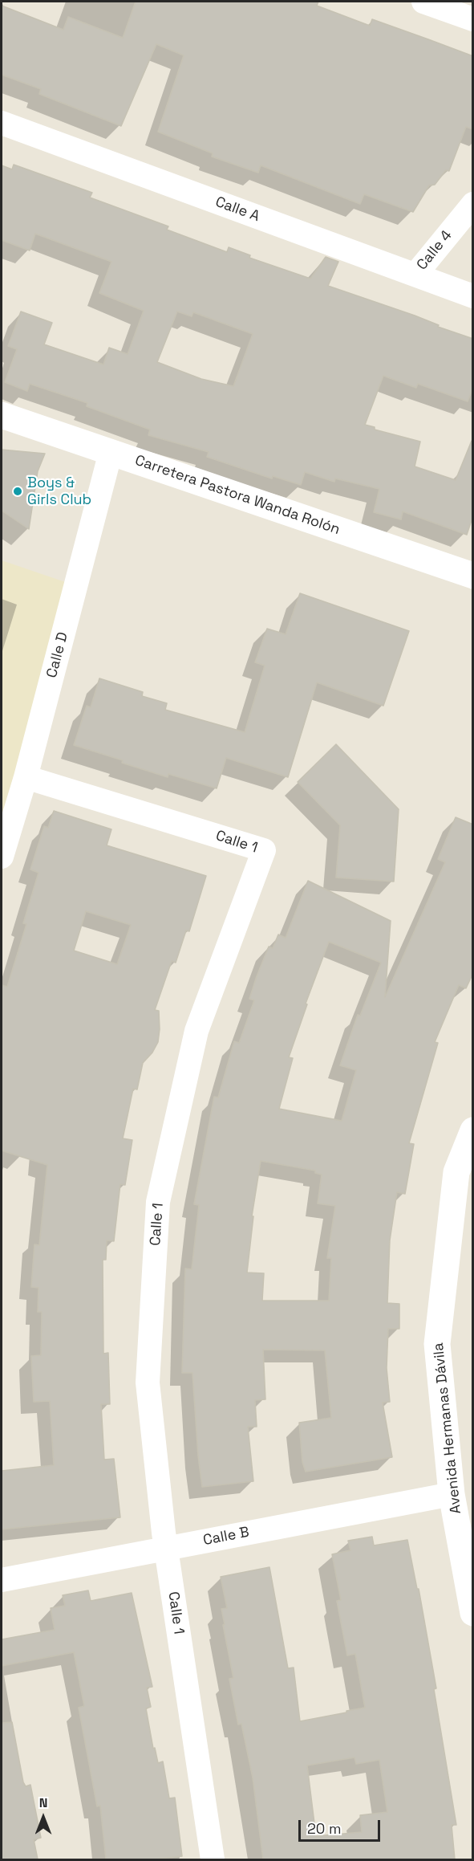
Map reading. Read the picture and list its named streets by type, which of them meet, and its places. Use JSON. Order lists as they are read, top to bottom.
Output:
{
  "streets": {
    "street": [
      "Calle A",
      "Calle 4",
      "Carretera Pastora Wanda Rolón",
      "Calle D",
      "Calle 1",
      "Avenida Hermanas Dávila",
      "Calle B"
    ]
  },
  "crossings": [
    ["Calle A", "Calle 4"],
    ["Carretera Pastora Wanda Rolón", "Calle D"],
    ["Calle D", "Calle 1"],
    ["Calle 1", "Calle B"],
    ["Avenida Hermanas Dávila", "Calle B"]
  ],
  "places": ["Boys & Girls Club"],
  "scale_bar": "20 m",
  "north": "top"
}
